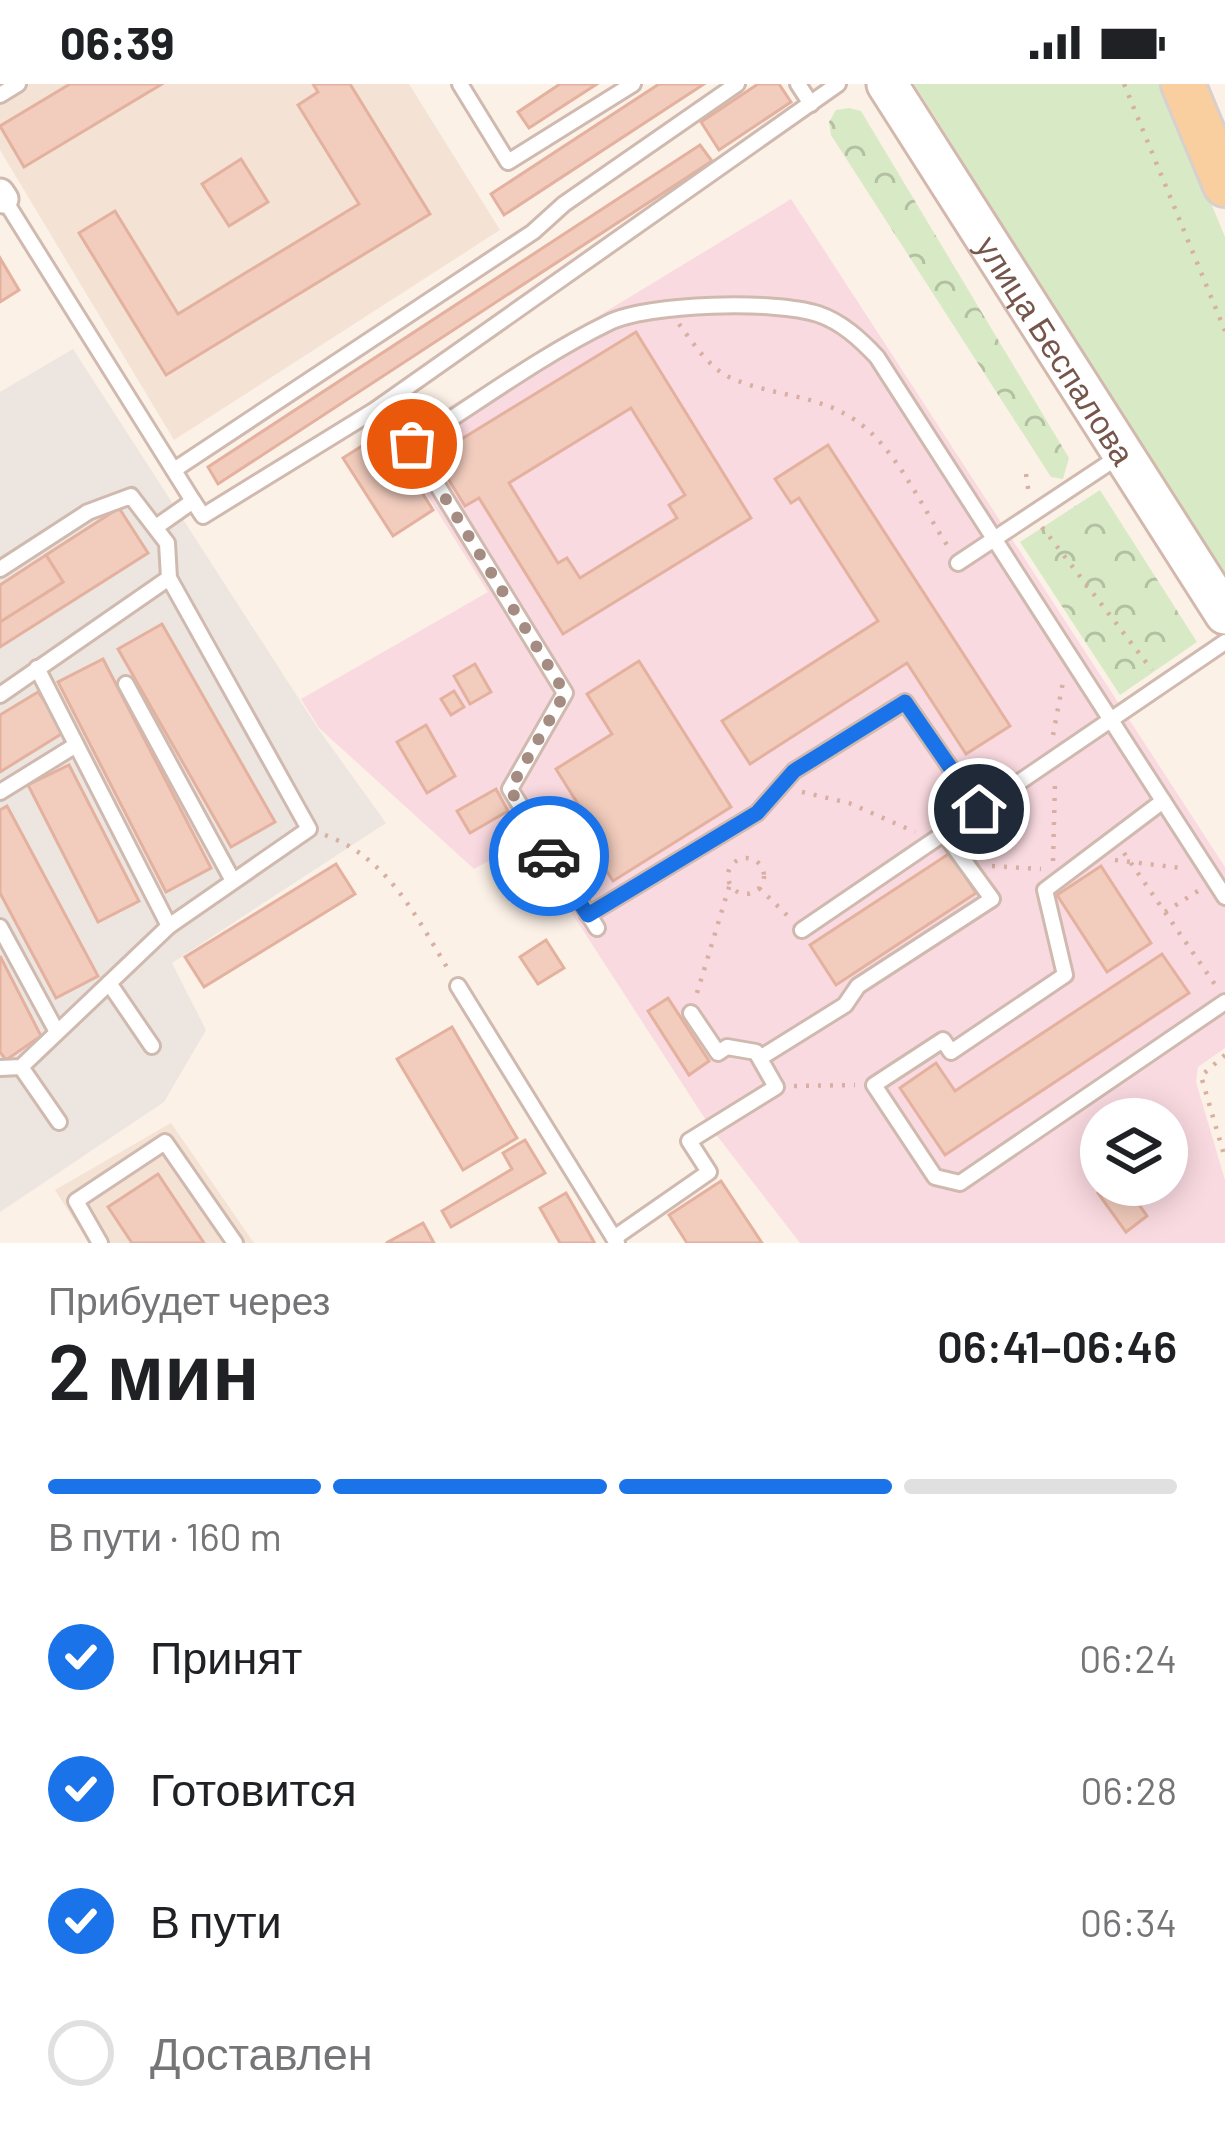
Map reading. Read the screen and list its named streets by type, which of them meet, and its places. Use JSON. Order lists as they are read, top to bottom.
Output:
{
  "streets": {
    "main road": ["улица Беспалова"]
  },
  "page": {
    "status": "06:39",
    "heading": ["2 мин", "Прибудет через", "06:41–06:46"],
    "bar": "В пути · 160 m",
    "list": [
      ["Принят", "06:24"],
      ["Готовится", "06:28"],
      ["В пути", "06:34"],
      "Доставлен"
    ]
  }
}
